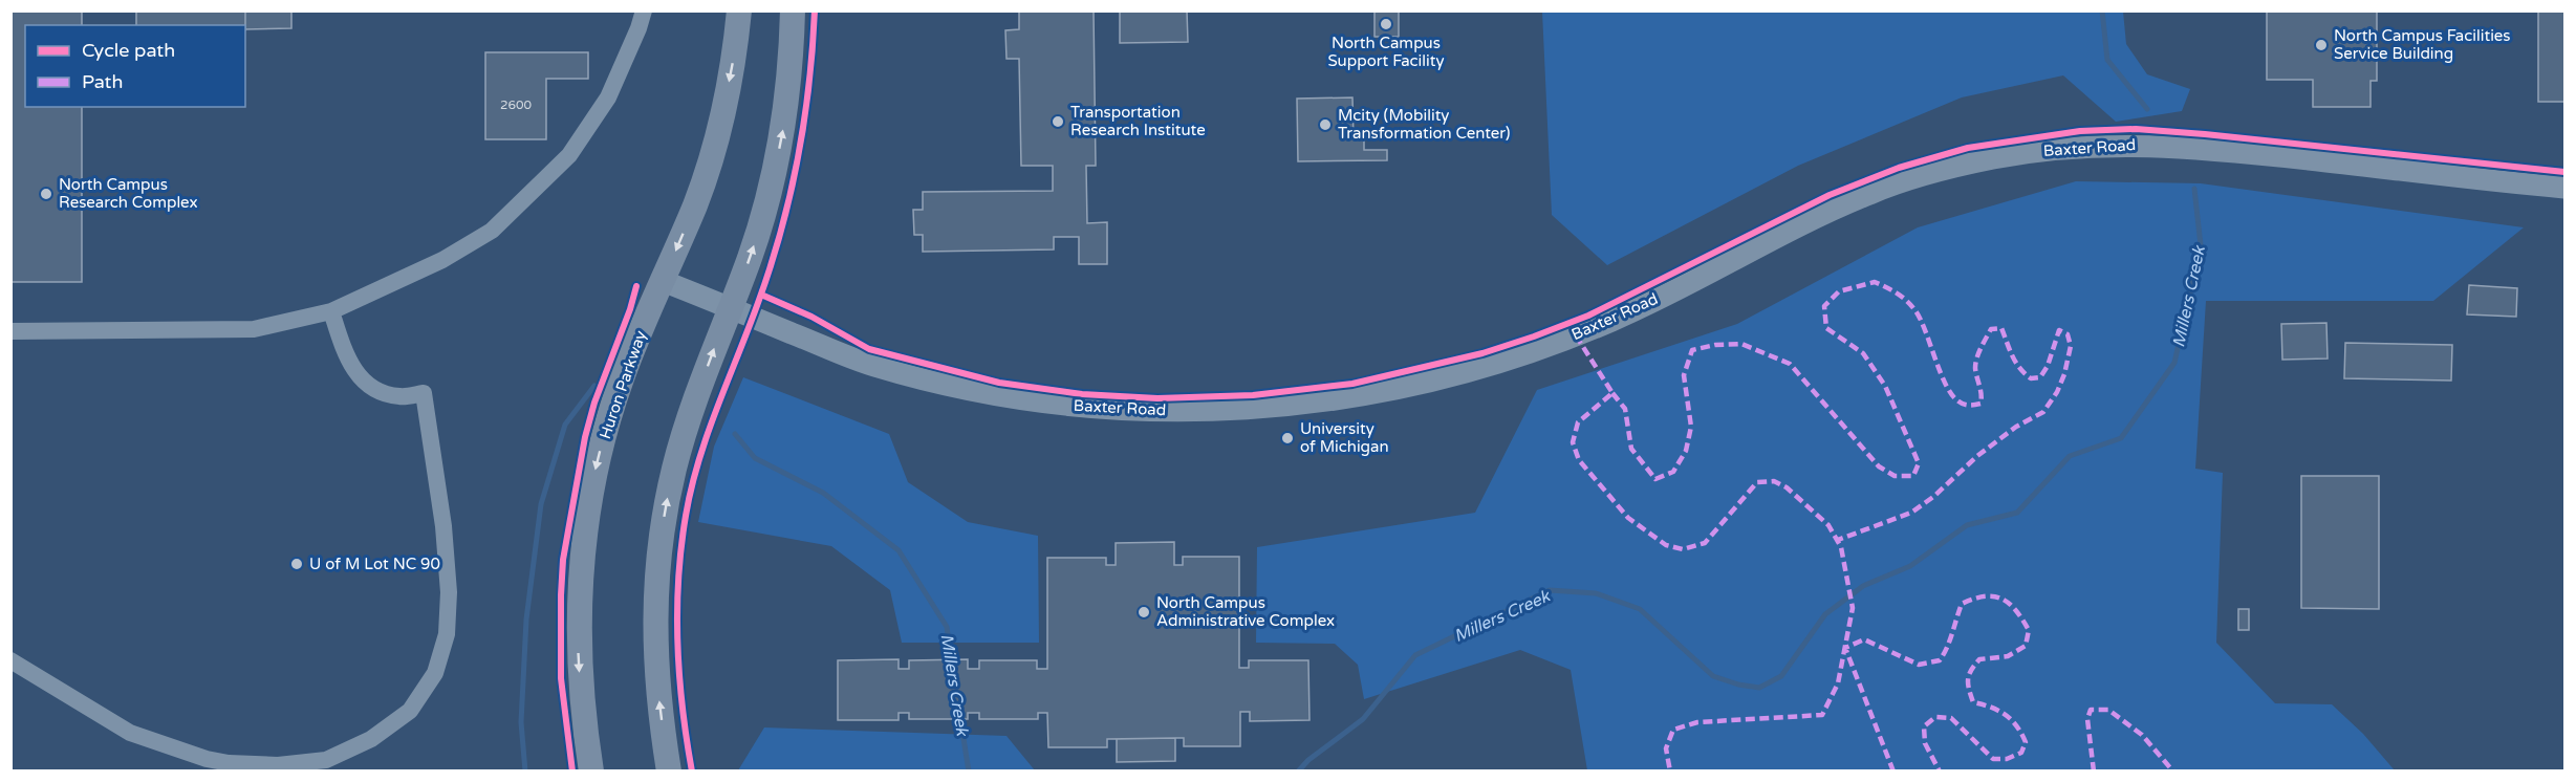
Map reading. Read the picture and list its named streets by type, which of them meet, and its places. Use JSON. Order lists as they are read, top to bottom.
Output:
{
  "streets": {
    "main road": ["Huron Parkway"],
    "street": ["Baxter Road"]
  },
  "crossings": [
    ["Baxter Road", "Huron Parkway"]
  ],
  "water": ["Millers Creek"],
  "places": [
    "North Campus Support Facility",
    "North Campus Facilities Service Building",
    "Transportation Research Institute",
    "Mcity (Mobility Transformation Center)",
    "North Campus Research Complex",
    "University of Michigan",
    "U of M Lot NC 90",
    "North Campus Administrative Complex"
  ],
  "house_numbers": ["2600"],
  "legend": ["Cycle path", "Path"]
}
